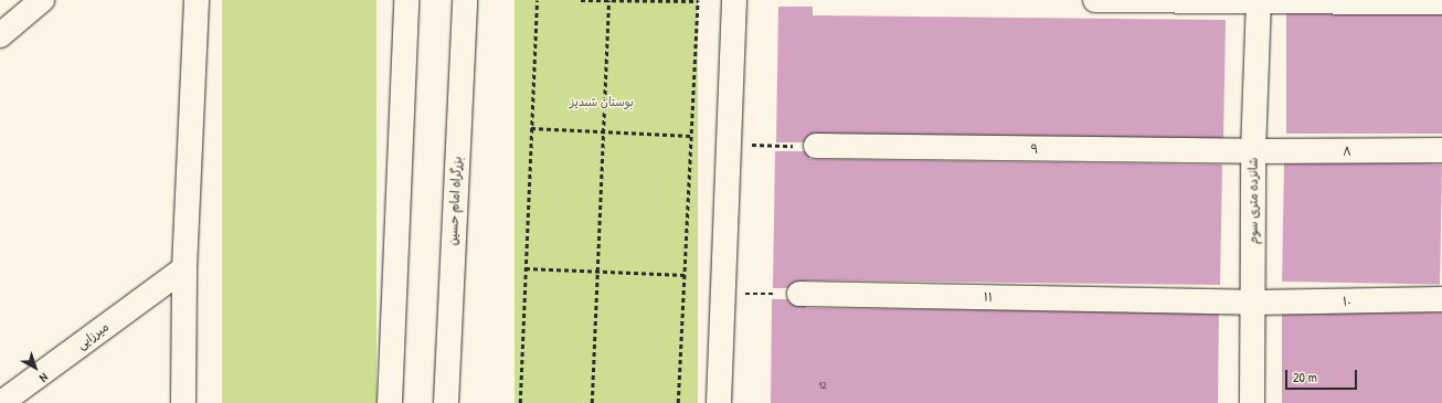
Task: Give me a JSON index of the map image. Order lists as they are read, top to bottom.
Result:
{
  "streets": {
    "main road": [
      "۹",
      "۸",
      "بزرگراه امام حسین",
      "شانزده متری سوم",
      "۱۱",
      "۱۰",
      "میرزایی"
    ]
  },
  "crossings": [
    ["۹", "۸"],
    ["۹", "شانزده متری سوم"],
    ["۸", "شانزده متری سوم"],
    ["شانزده متری سوم", "۱۱"],
    ["شانزده متری سوم", "۱۰"],
    ["۱۱", "۱۰"]
  ],
  "parks": ["بوستان شبدیز"],
  "house_numbers": ["12"],
  "scale_bar": "20 m",
  "north": "bottom right"
}
